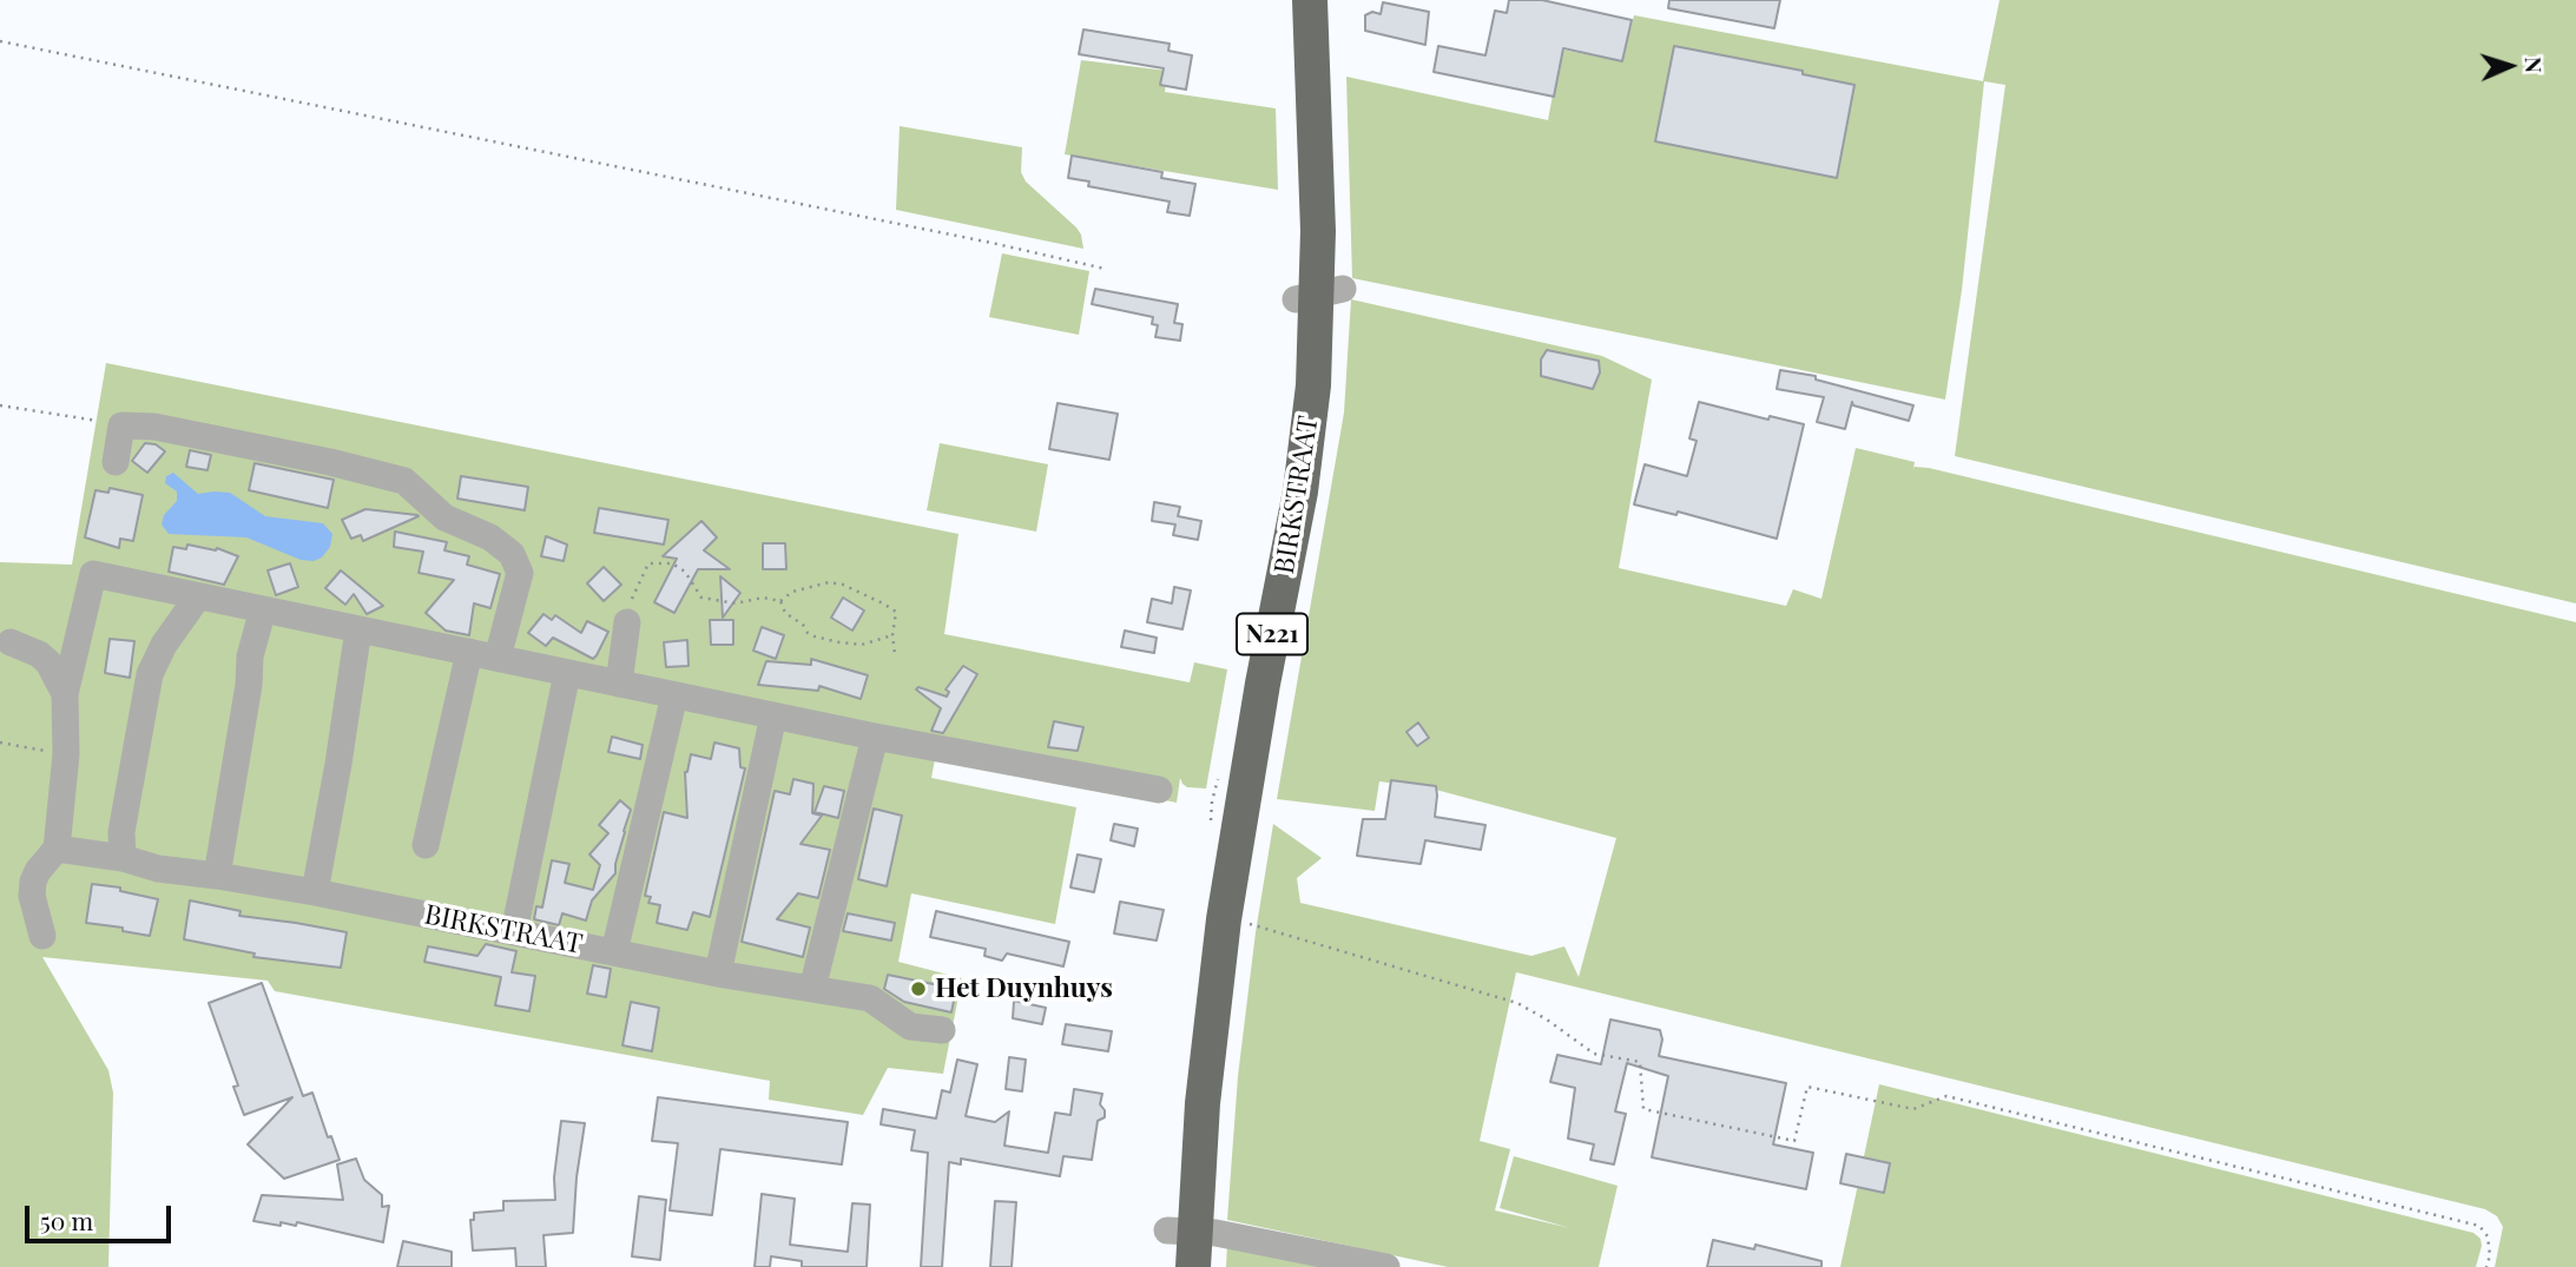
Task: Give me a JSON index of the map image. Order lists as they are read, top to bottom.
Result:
{
  "streets": {
    "main road": ["BIRKSTRAAT", "N221"]
  },
  "places": ["Het Duynhuys"],
  "scale_bar": "50 m",
  "north": "right"
}
